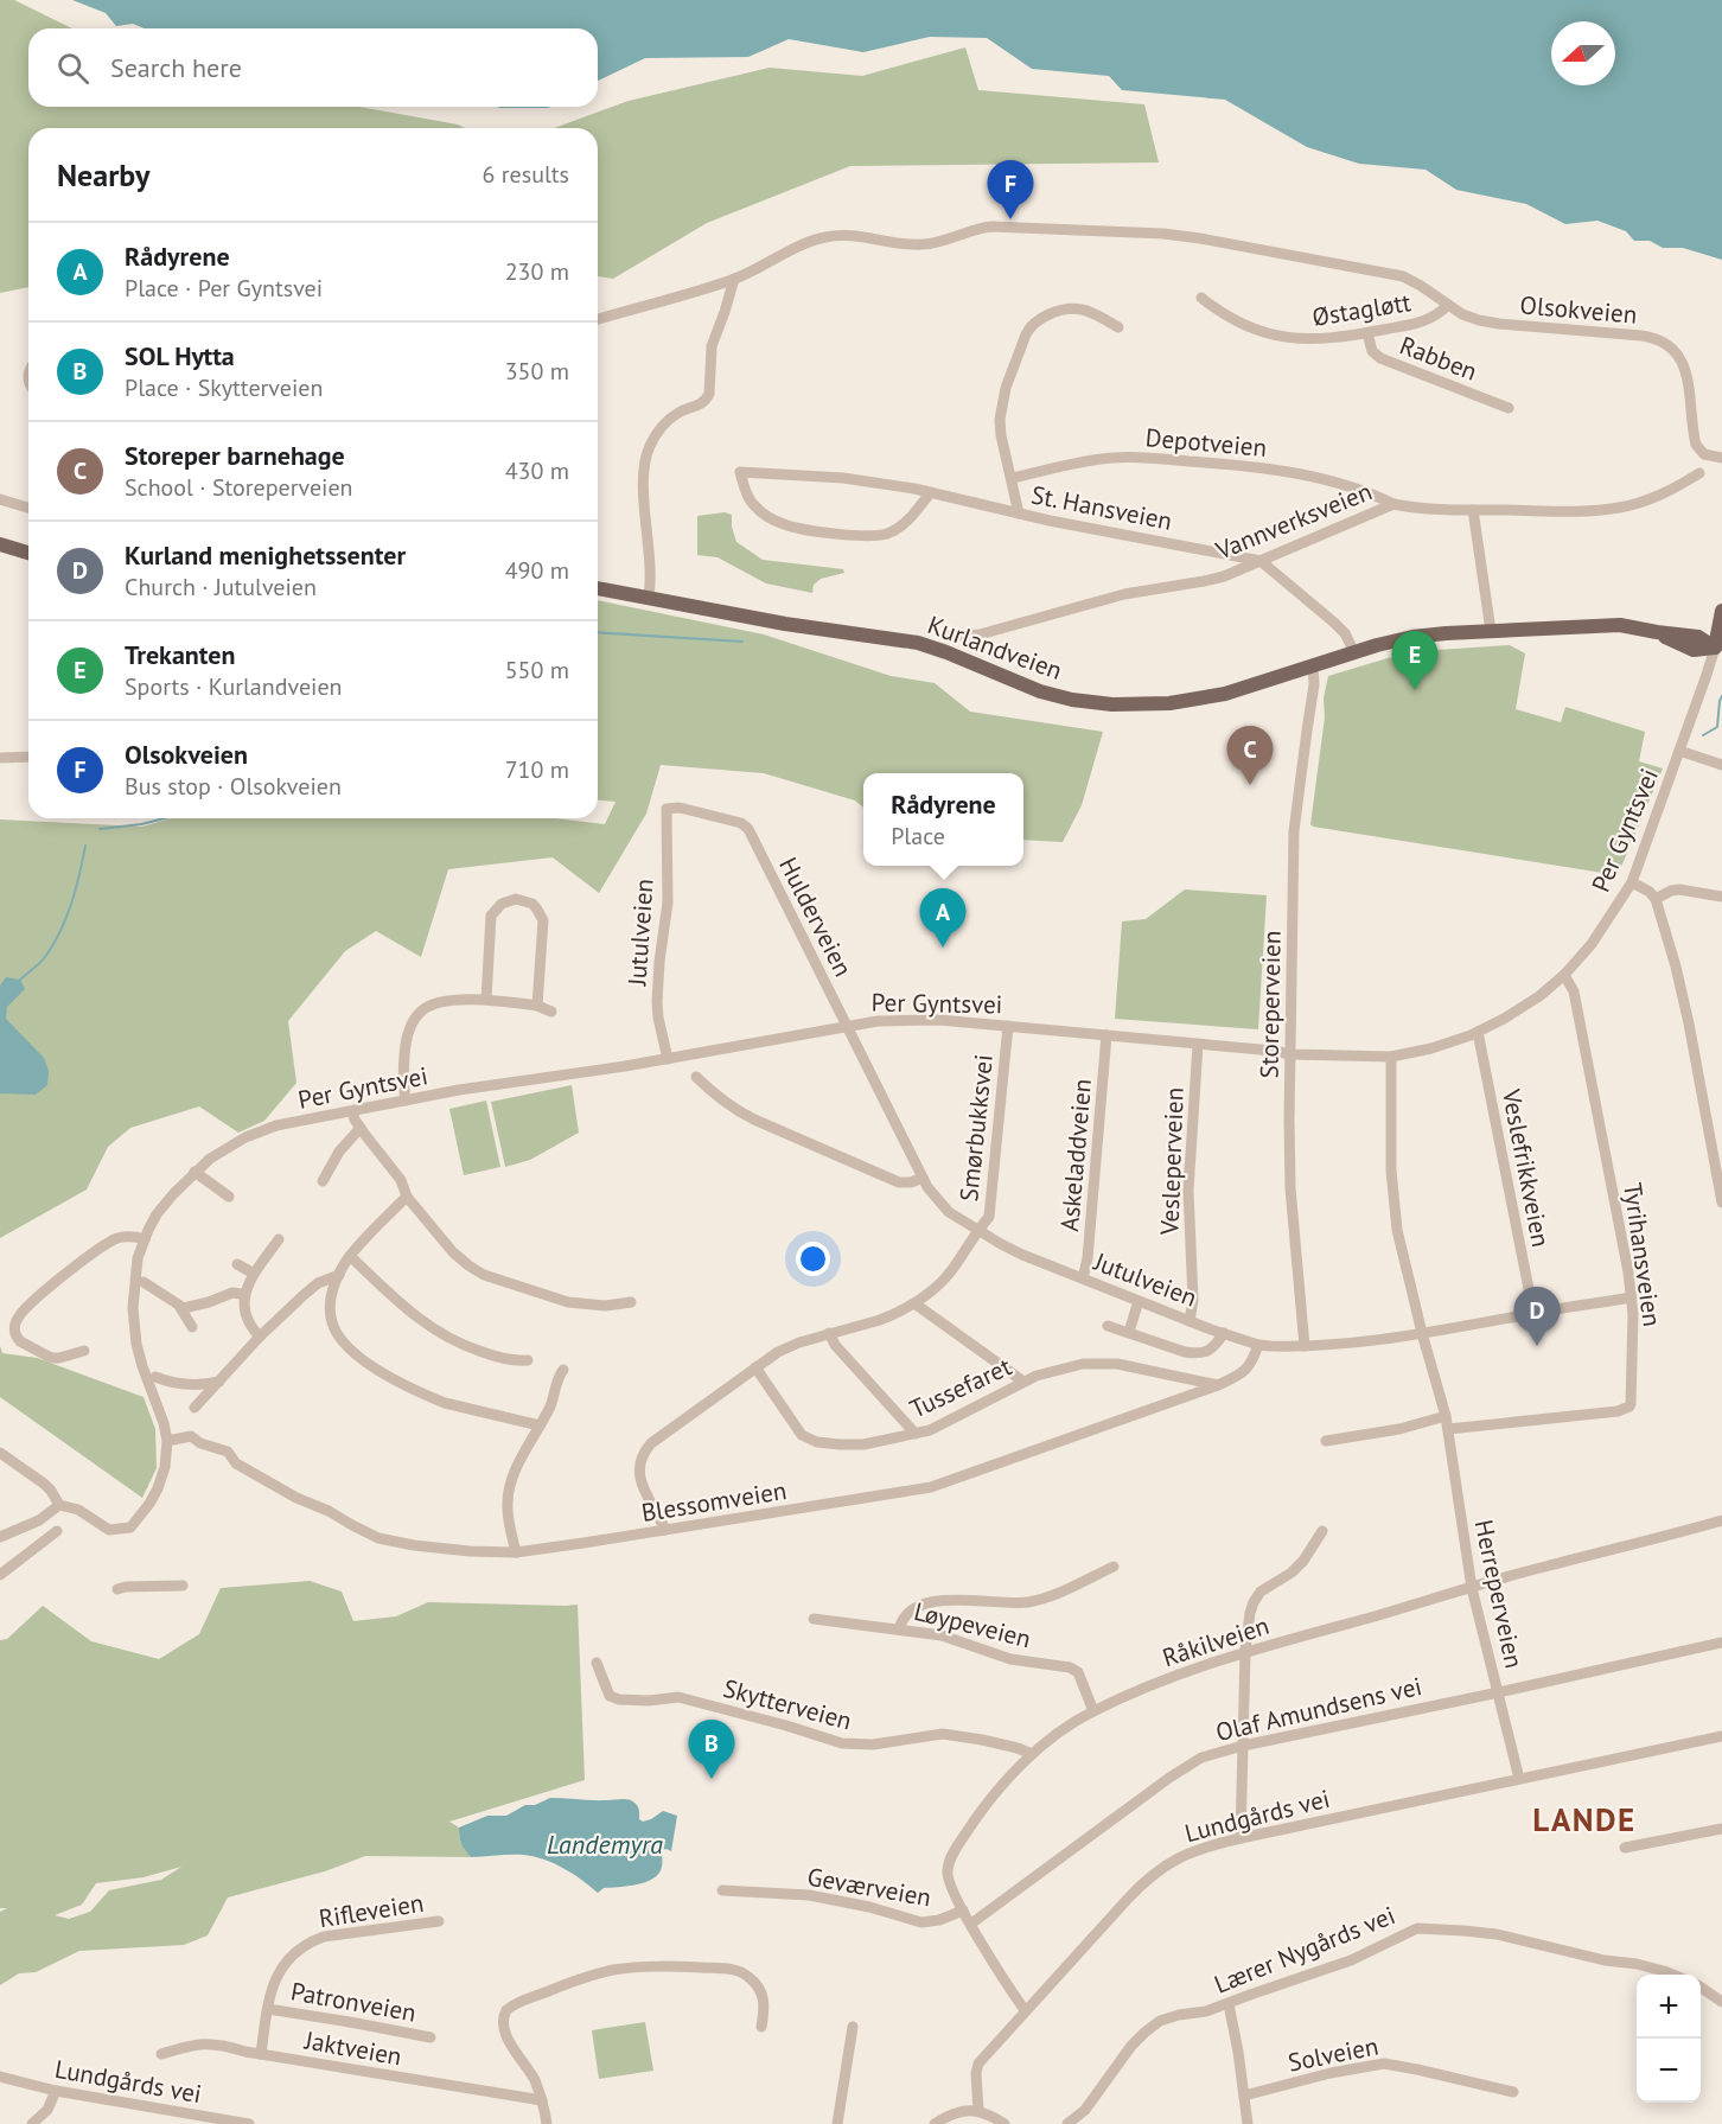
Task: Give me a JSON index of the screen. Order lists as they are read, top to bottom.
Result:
{
  "streets": {
    "main road": ["Kurlandveien"],
    "street": [
      "Østagløtt",
      "Olsokveien",
      "Rabben",
      "Depotveien",
      "St. Hansveien",
      "Vannverksveien",
      "Per Gyntsvei",
      "Hulderveien",
      "Jutulveien",
      "Storeperveien",
      "Smørbukksvei",
      "Askeladdveien",
      "Vesleperveien",
      "Veslefrikkveien",
      "Tyrihansveien",
      "Tussefaret",
      "Blessomveien",
      "Herreperveien",
      "Løypeveien",
      "Råkilveien",
      "Skytterveien",
      "Olaf Amundsens vei",
      "Lundgårds vei",
      "Geværveien",
      "Rifleveien",
      "Lærer Nygårds vei",
      "Patronveien",
      "Jaktveien",
      "Solveien"
    ]
  },
  "crossings": [
    ["Østagløtt", "Olsokveien"],
    ["Østagløtt", "Rabben"],
    ["Depotveien", "Vannverksveien"],
    ["St. Hansveien", "Vannverksveien"],
    ["St. Hansveien", "Kurlandveien"],
    ["Kurlandveien", "Per Gyntsvei"],
    ["Kurlandveien", "Storeperveien"],
    ["Per Gyntsvei", "Hulderveien"],
    ["Per Gyntsvei", "Jutulveien"],
    ["Per Gyntsvei", "Storeperveien"],
    ["Per Gyntsvei", "Smørbukksvei"],
    ["Per Gyntsvei", "Askeladdveien"],
    ["Per Gyntsvei", "Vesleperveien"],
    ["Per Gyntsvei", "Veslefrikkveien"],
    ["Per Gyntsvei", "Tyrihansveien"],
    ["Per Gyntsvei", "Blessomveien"],
    ["Per Gyntsvei", "Herreperveien"],
    ["Hulderveien", "Jutulveien"],
    ["Jutulveien", "Storeperveien"],
    ["Jutulveien", "Smørbukksvei"],
    ["Jutulveien", "Askeladdveien"],
    ["Jutulveien", "Vesleperveien"],
    ["Jutulveien", "Veslefrikkveien"],
    ["Jutulveien", "Tyrihansveien"],
    ["Jutulveien", "Blessomveien"],
    ["Jutulveien", "Herreperveien"],
    ["Smørbukksvei", "Tussefaret"],
    ["Smørbukksvei", "Blessomveien"],
    ["Tyrihansveien", "Herreperveien"],
    ["Tussefaret", "Blessomveien"],
    ["Herreperveien", "Råkilveien"],
    ["Herreperveien", "Olaf Amundsens vei"],
    ["Herreperveien", "Lundgårds vei"],
    ["Løypeveien", "Råkilveien"],
    ["Råkilveien", "Skytterveien"],
    ["Råkilveien", "Olaf Amundsens vei"],
    ["Råkilveien", "Lundgårds vei"],
    ["Råkilveien", "Geværveien"],
    ["Rifleveien", "Patronveien"],
    ["Rifleveien", "Jaktveien"]
  ],
  "districts": ["LANDE"],
  "water": ["Landemyra"],
  "north": "left",
  "page": {
    "search": "Search here",
    "heading": ["Nearby", "6 results"],
    "pins": [
      "F",
      "E",
      "C",
      "A",
      "D",
      "B"
    ],
    "list": [
      {
        "mark": "A",
        "name": "Rådyrene",
        "note": "Place · Per Gyntsvei",
        "value": "230 m"
      },
      {
        "mark": "B",
        "name": "SOL Hytta",
        "note": "Place · Skytterveien",
        "value": "350 m"
      },
      {
        "mark": "C",
        "name": "Storeper barnehage",
        "note": "School · Storeperveien",
        "value": "430 m"
      },
      {
        "mark": "D",
        "name": "Kurland menighetssenter",
        "note": "Church · Jutulveien",
        "value": "490 m"
      },
      {
        "mark": "E",
        "name": "Trekanten",
        "note": "Sports · Kurlandveien",
        "value": "550 m"
      },
      {
        "mark": "F",
        "name": "Olsokveien",
        "note": "Bus stop · Olsokveien",
        "value": "710 m"
      }
    ],
    "popup": ["Rådyrene", "Place"],
    "map_buttons": ["+", "−"]
  }
}
